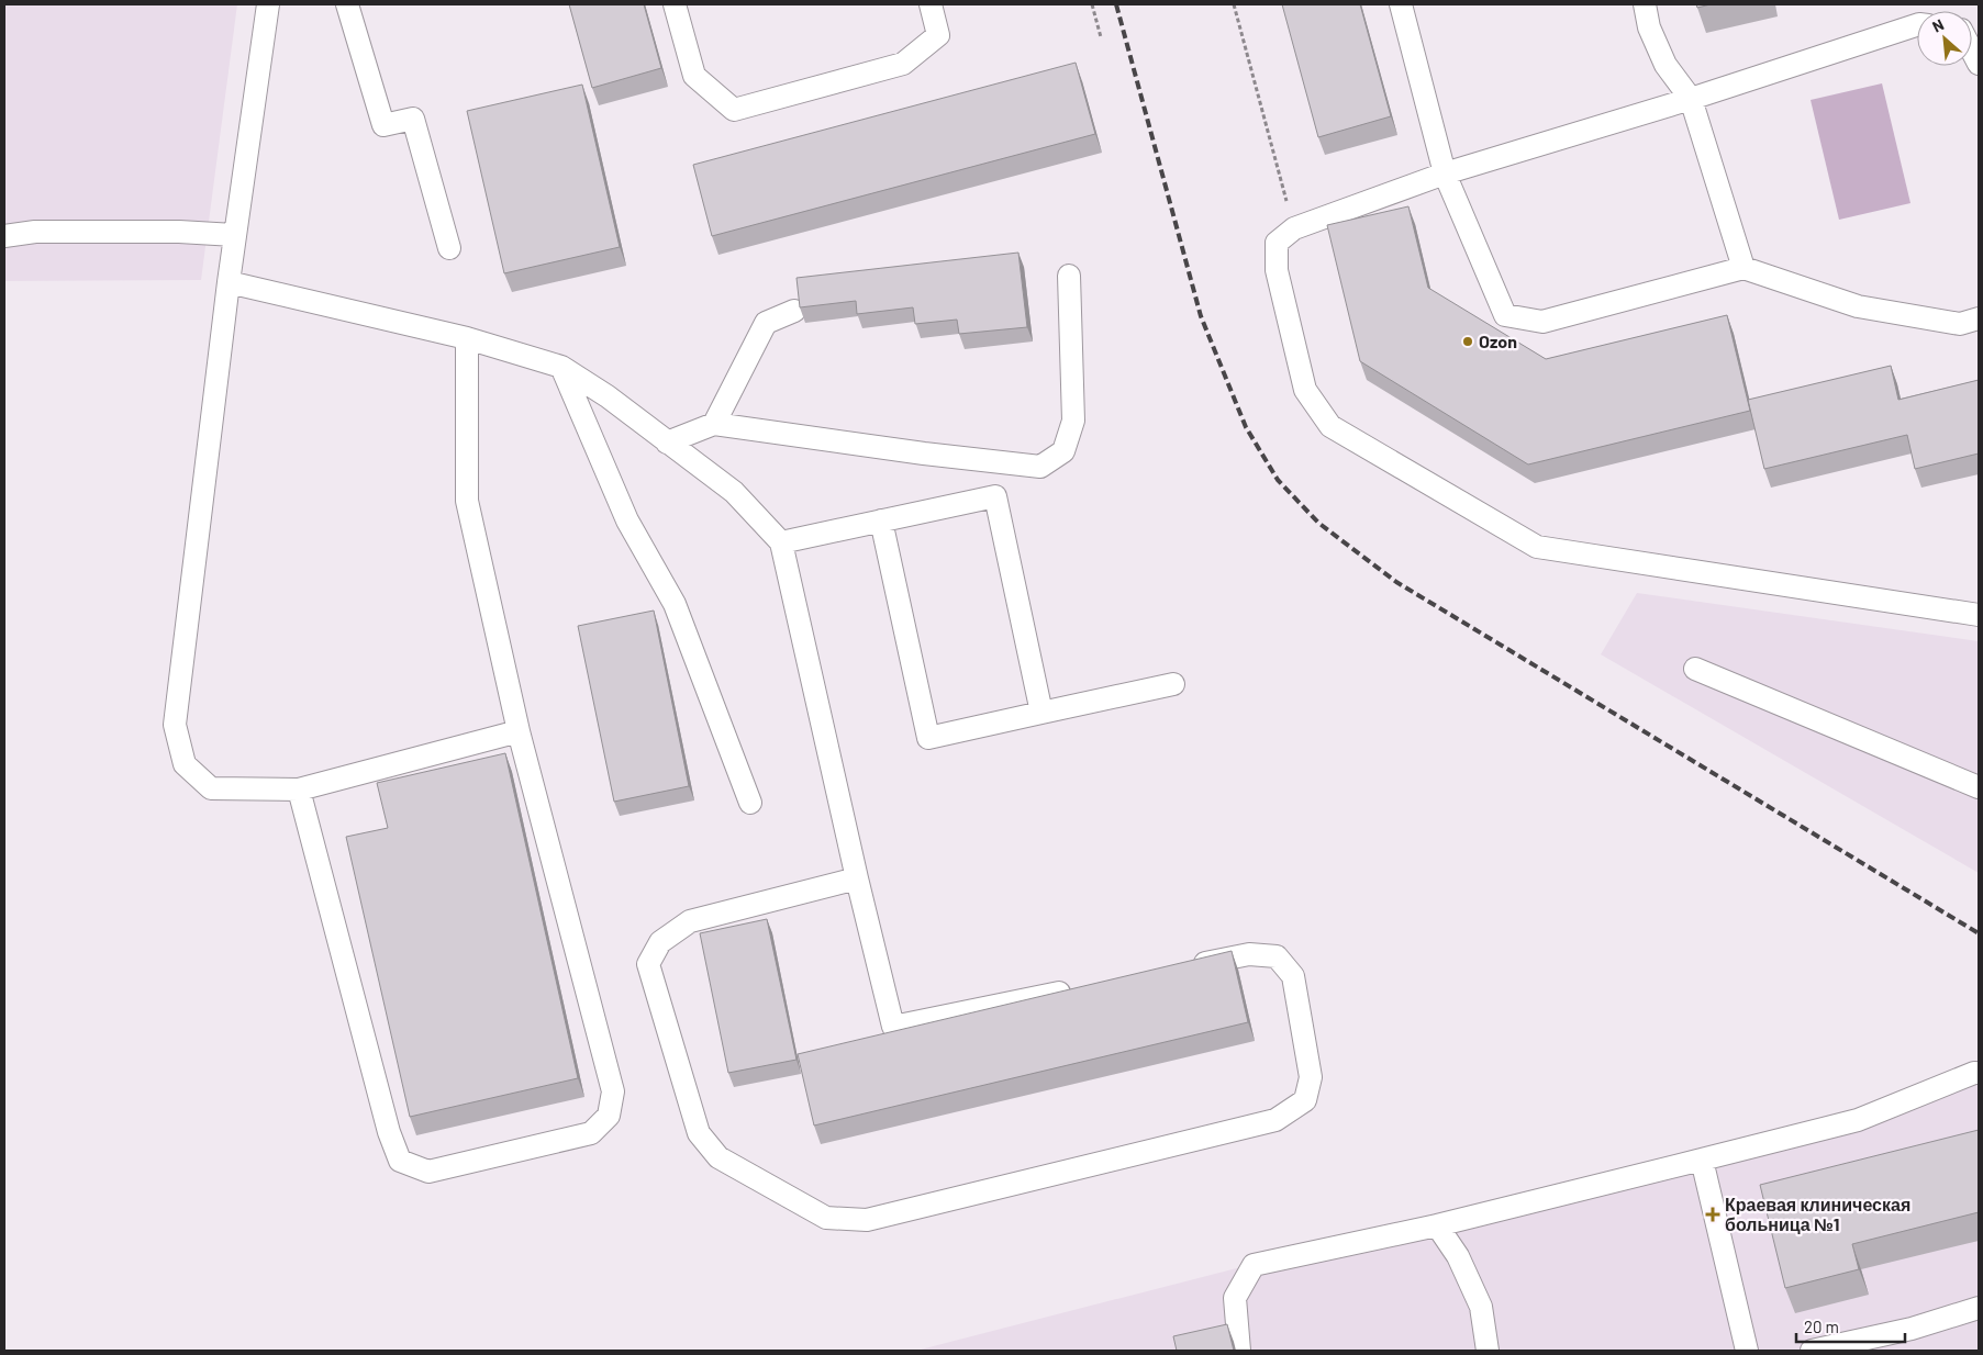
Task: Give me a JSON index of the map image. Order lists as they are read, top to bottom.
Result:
{
  "places": {
    "other": ["Ozon"],
    "health": ["Краевая клиническая больница №1"]
  },
  "scale_bar": "20 m",
  "north": "top left"
}
